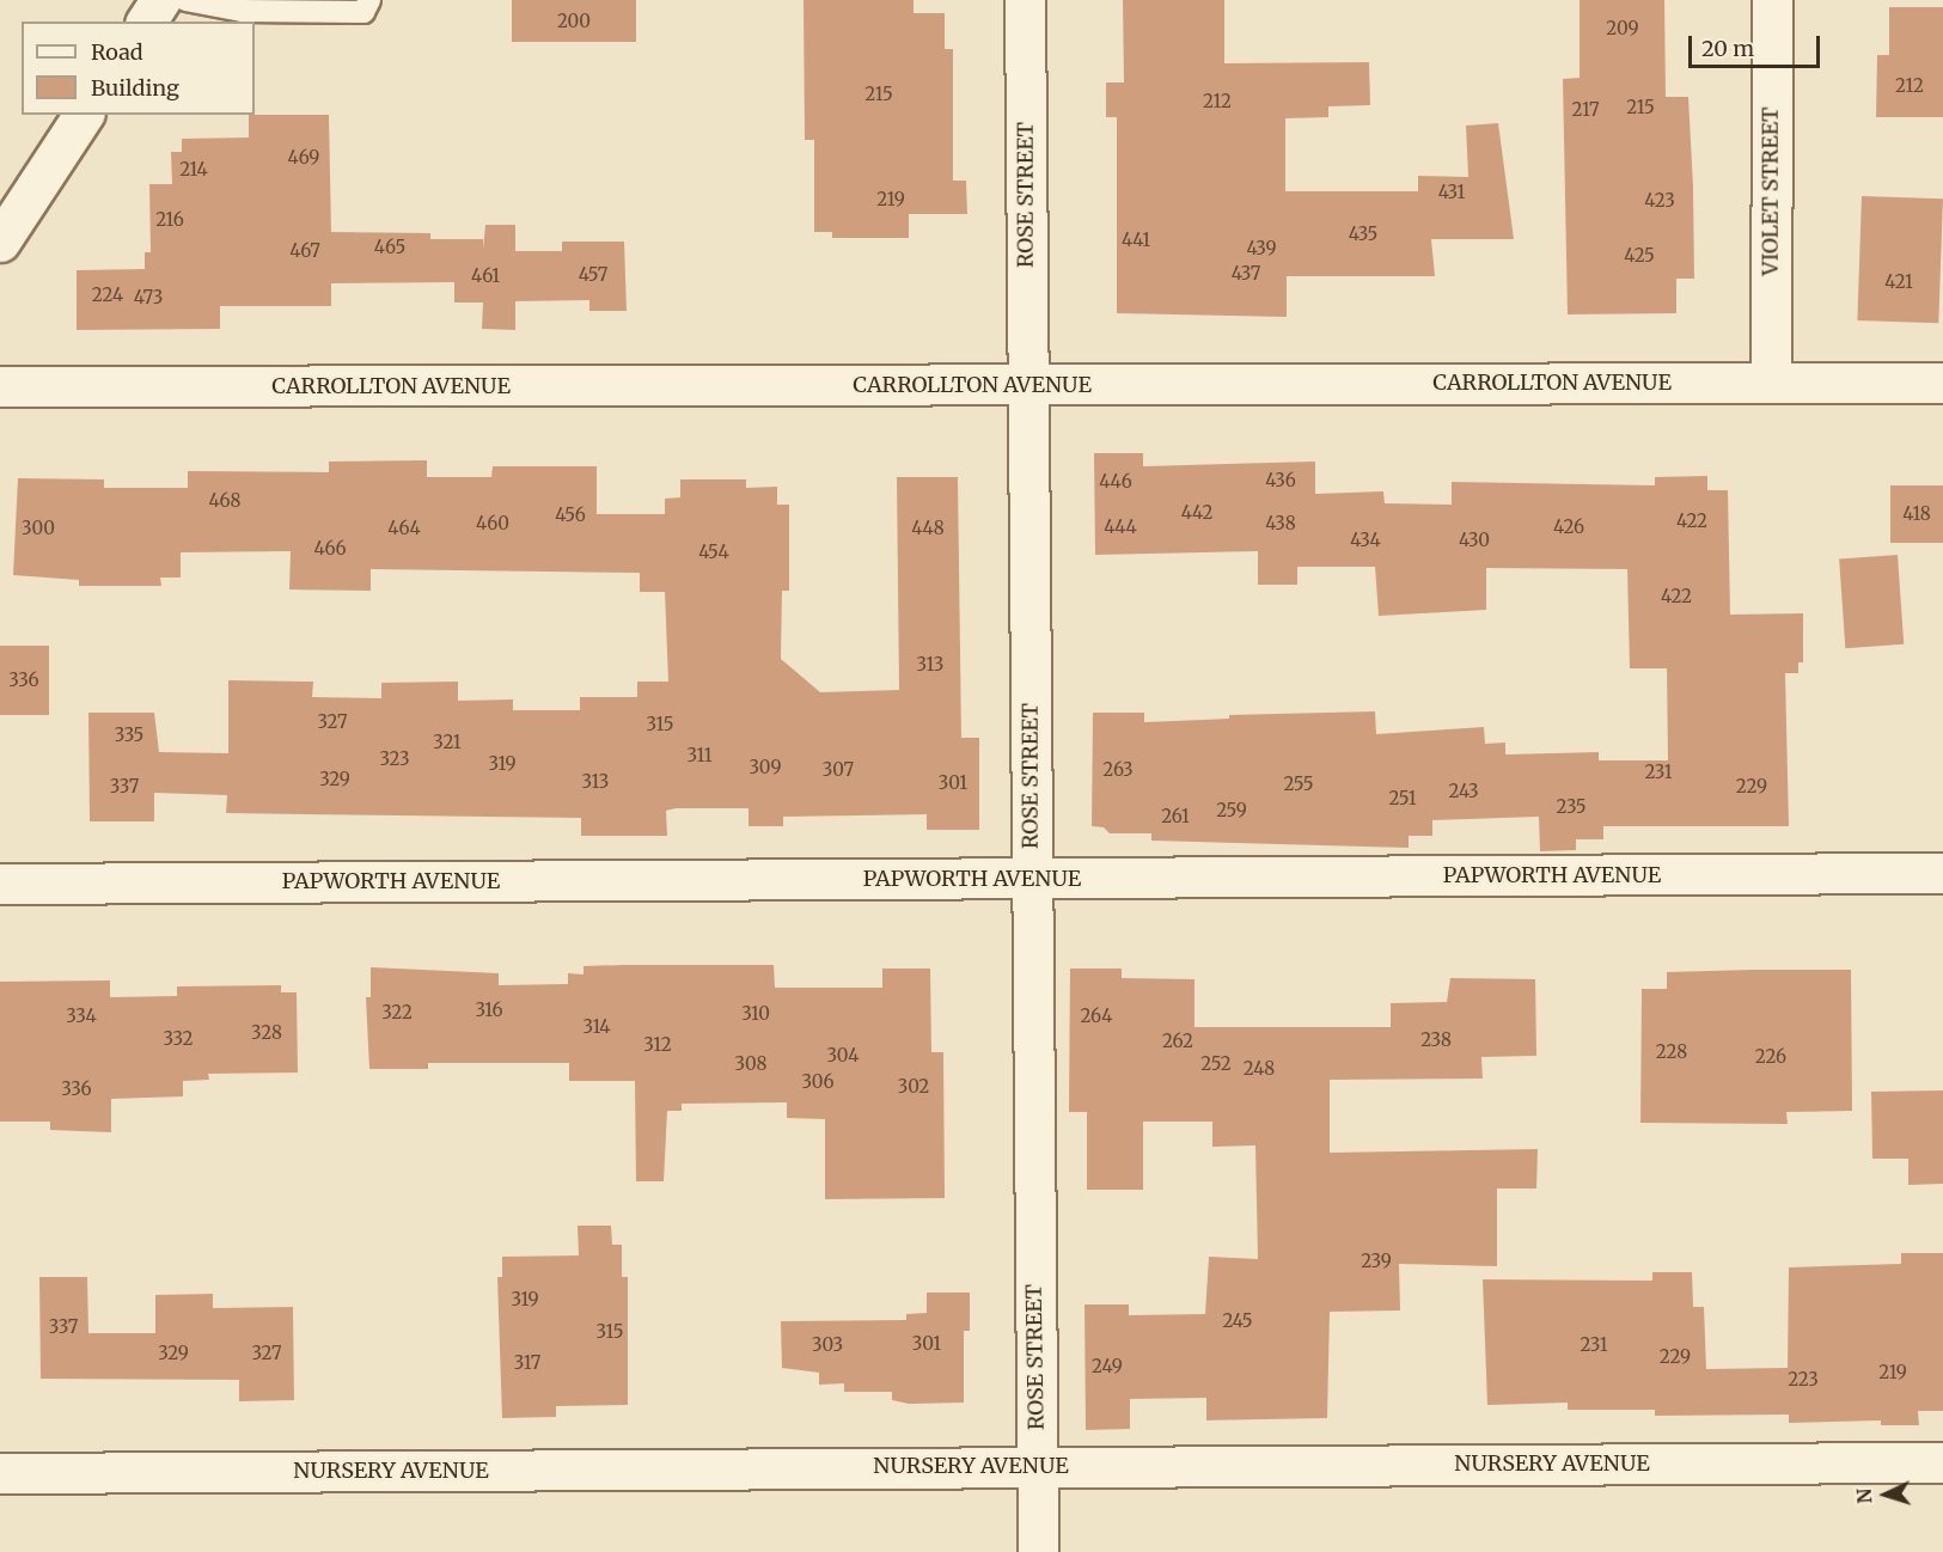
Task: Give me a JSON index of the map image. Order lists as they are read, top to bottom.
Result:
{
  "streets": {
    "street": [
      "VIOLET STREET",
      "ROSE STREET",
      "CARROLLTON AVENUE",
      "PAPWORTH AVENUE",
      "NURSERY AVENUE"
    ]
  },
  "crossings": [
    ["VIOLET STREET", "CARROLLTON AVENUE"],
    ["ROSE STREET", "CARROLLTON AVENUE"],
    ["ROSE STREET", "PAPWORTH AVENUE"],
    ["ROSE STREET", "NURSERY AVENUE"]
  ],
  "house_numbers": [
    "200",
    "209",
    "212",
    "215",
    "212",
    "215",
    "217",
    "469",
    "214",
    "431",
    "219",
    "423",
    "216",
    "435",
    "441",
    "465",
    "439",
    "467",
    "425",
    "437",
    "457",
    "461",
    "421",
    "224",
    "473",
    "436",
    "446",
    "468",
    "442",
    "418",
    "456",
    "422",
    "460",
    "438",
    "444",
    "426",
    "300",
    "464",
    "448",
    "434",
    "430",
    "466",
    "454",
    "422",
    "313",
    "336",
    "327",
    "315",
    "335",
    "321",
    "311",
    "323",
    "319",
    "309",
    "307",
    "263",
    "231",
    "329",
    "313",
    "301",
    "255",
    "337",
    "229",
    "243",
    "251",
    "235",
    "259",
    "261",
    "316",
    "322",
    "310",
    "334",
    "264",
    "314",
    "328",
    "332",
    "238",
    "262",
    "312",
    "228",
    "304",
    "226",
    "308",
    "252",
    "248",
    "306",
    "302",
    "336",
    "239",
    "319",
    "245",
    "337",
    "315",
    "301",
    "303",
    "231",
    "329",
    "327",
    "229",
    "317",
    "249",
    "219",
    "223"
  ],
  "legend": ["Road", "Building"],
  "scale_bar": "20 m",
  "north": "left"
}
